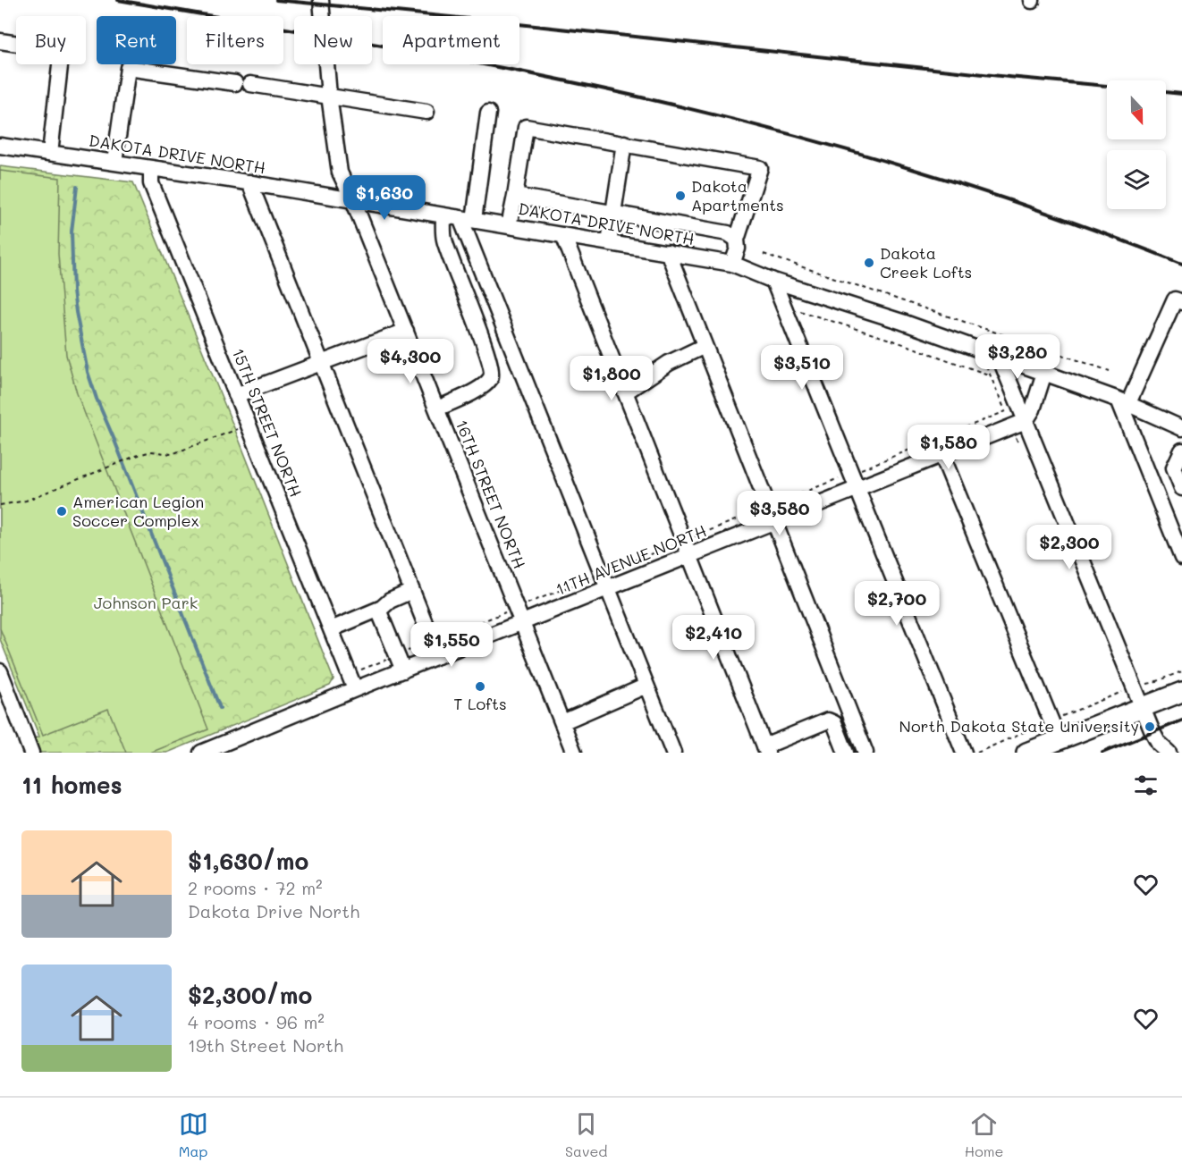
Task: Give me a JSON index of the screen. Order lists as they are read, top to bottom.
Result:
{
  "streets": {
    "street": [
      "DAKOTA DRIVE NORTH",
      "15TH STREET NORTH",
      "16TH STREET NORTH",
      "11TH AVENUE NORTH"
    ]
  },
  "crossings": [
    ["DAKOTA DRIVE NORTH", "15TH STREET NORTH"],
    ["DAKOTA DRIVE NORTH", "16TH STREET NORTH"],
    ["15TH STREET NORTH", "11TH AVENUE NORTH"],
    ["16TH STREET NORTH", "11TH AVENUE NORTH"]
  ],
  "parks": ["Johnson Park"],
  "places": [
    "Dakota Apartments",
    "Dakota Creek Lofts",
    "American Legion Soccer Complex",
    "T Lofts",
    "North Dakota State University"
  ],
  "north": "bottom",
  "page": {
    "chip": [
      "Buy",
      "Rent",
      "Filters",
      "New",
      "Apartment"
    ],
    "price": [
      "$1,630",
      "$3,280",
      "$4,300",
      "$3,510",
      "$1,800",
      "$1,580",
      "$3,580",
      "$2,300",
      "$2,700",
      "$2,410",
      "$1,550"
    ],
    "heading": "11 homes",
    "list": [
      {
        "name": "$1,630/mo",
        "note": "2 rooms · 72 m² · Dakota Drive North"
      },
      {
        "name": "$2,300/mo",
        "note": "4 rooms · 96 m² · 19th Street North"
      }
    ],
    "tabs": ["Map", "Saved", "Home"]
  }
}
